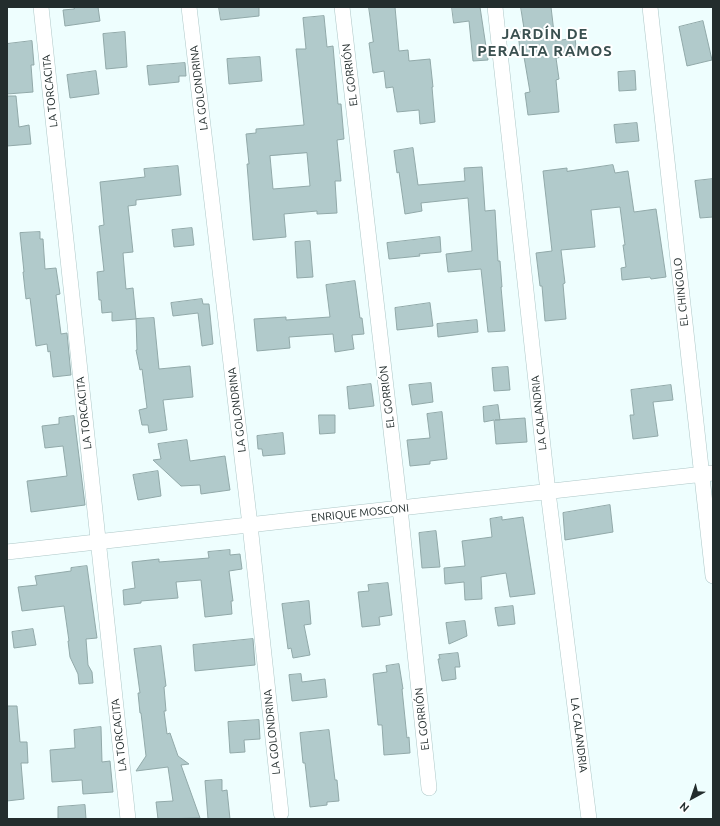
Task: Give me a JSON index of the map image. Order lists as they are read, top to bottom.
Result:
{
  "streets": {
    "street": [
      "EL GORRIÓN",
      "LA GOLONDRINA",
      "LA TORCACITA",
      "EL CHINGOLO",
      "LA CALANDRIA",
      "ENRIQUE MOSCONI"
    ]
  },
  "crossings": [
    ["EL GORRIÓN", "ENRIQUE MOSCONI"],
    ["LA GOLONDRINA", "ENRIQUE MOSCONI"],
    ["LA TORCACITA", "ENRIQUE MOSCONI"],
    ["EL CHINGOLO", "ENRIQUE MOSCONI"],
    ["LA CALANDRIA", "ENRIQUE MOSCONI"]
  ],
  "districts": ["JARDÍN DE PERALTA RAMOS"],
  "north": "bottom left"
}
